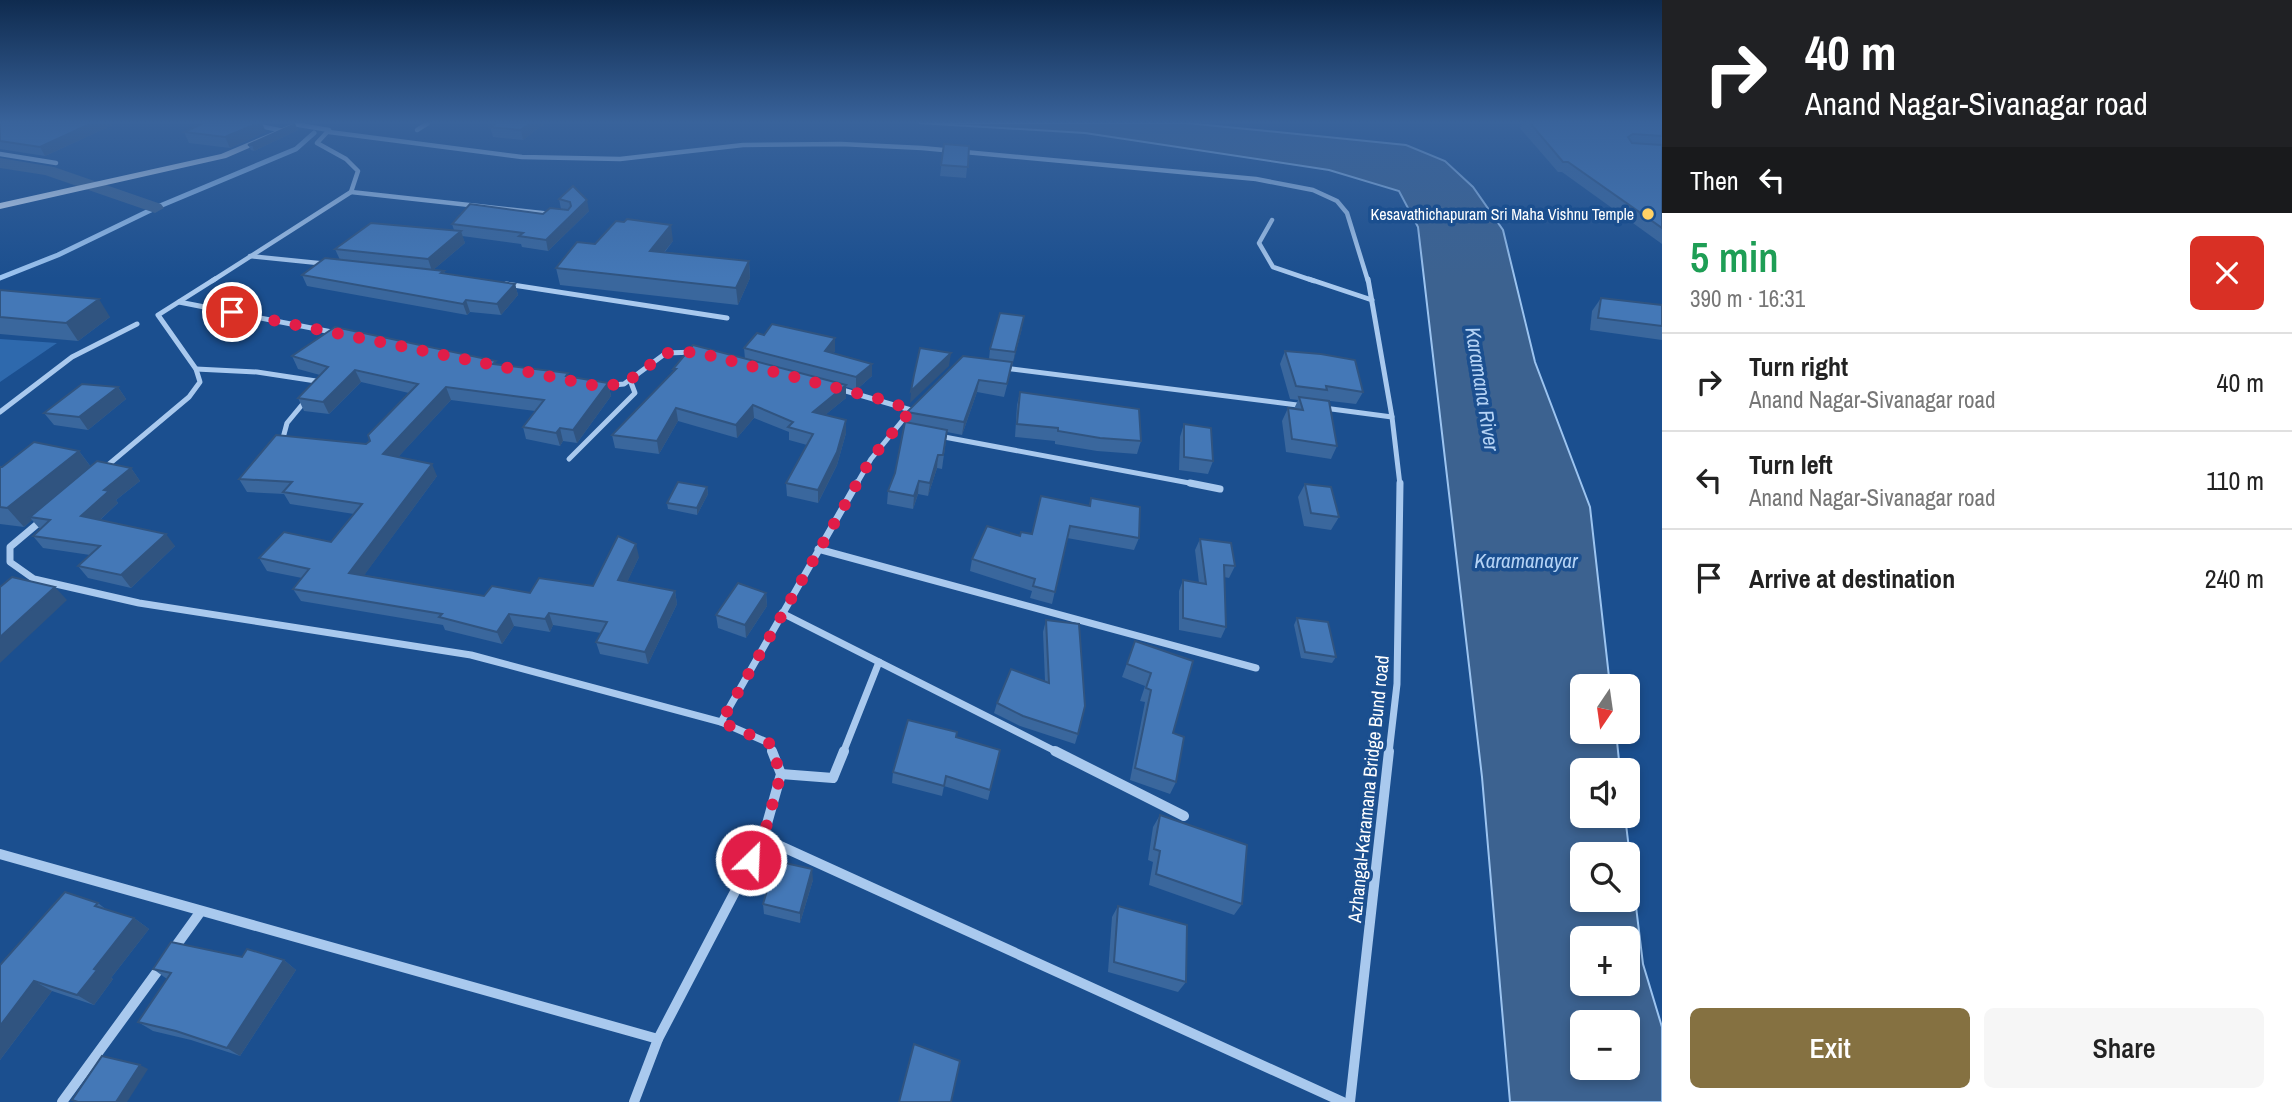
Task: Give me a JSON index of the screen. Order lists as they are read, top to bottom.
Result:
{
  "streets": {
    "street": ["Azhangal-Karamana Bridge Bund road"]
  },
  "water": ["Karamana River", "Karamanayar"],
  "places": ["Kesavathichapuram Sri Maha Vishnu Temple"],
  "north": "bottom",
  "page": {
    "turn": ["40 m", "Anand Nagar-Sivanagar road"],
    "then": "Then",
    "heading": ["5 min", "390 m · 16:31"],
    "list": [
      {
        "name": "Turn right",
        "note": "Anand Nagar-Sivanagar road",
        "value": "40 m"
      },
      {
        "name": "Turn left",
        "note": "Anand Nagar-Sivanagar road",
        "value": "110 m"
      },
      {
        "name": "Arrive at destination",
        "value": "240 m"
      }
    ],
    "map_buttons": ["+", "−"],
    "buttons": ["Exit", "Share"]
  }
}
